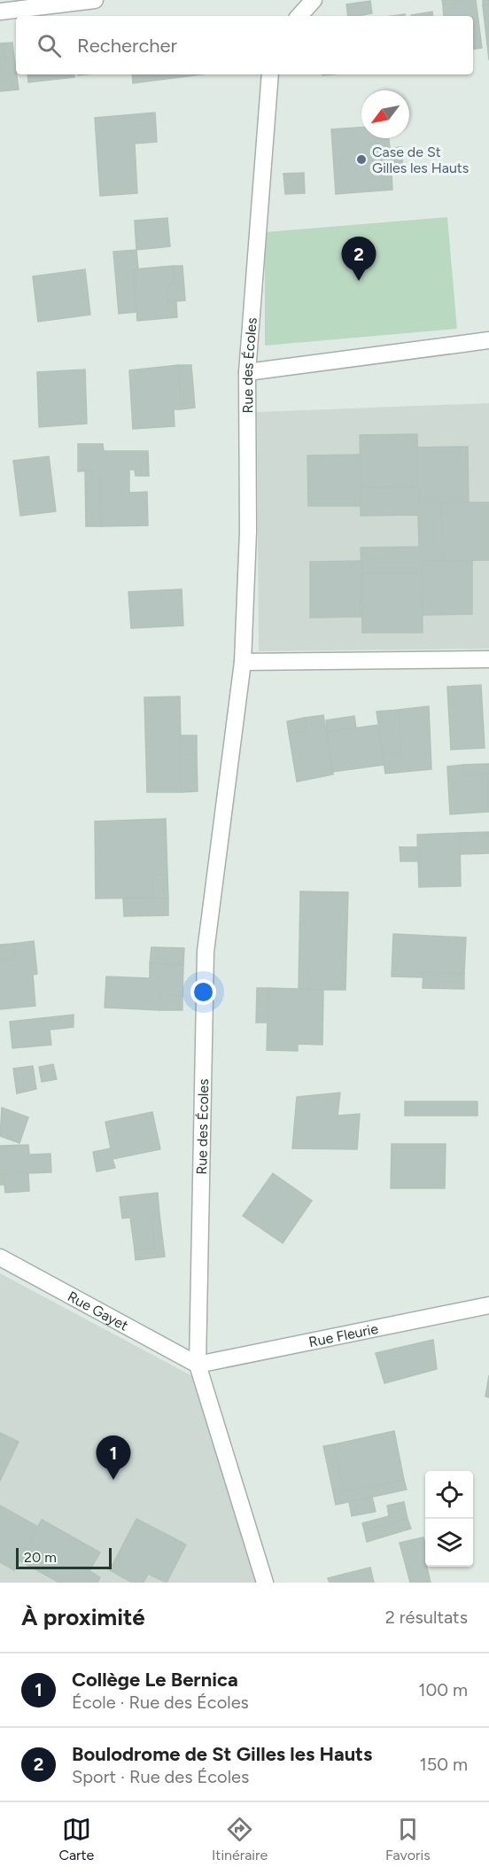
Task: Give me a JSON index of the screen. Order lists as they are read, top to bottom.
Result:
{
  "streets": {
    "street": ["Rue des Écoles", "Rue Gayet", "Rue Fleurie"]
  },
  "crossings": [
    ["Rue des Écoles", "Rue Gayet"],
    ["Rue des Écoles", "Rue Fleurie"],
    ["Rue Gayet", "Rue Fleurie"]
  ],
  "places": ["Case de St Gilles les Hauts"],
  "scale_bar": "20 m",
  "north": "bottom left",
  "page": {
    "search": "Rechercher",
    "pins": ["2", "1"],
    "scale": "20 m",
    "heading": ["À proximité", "2 résultats"],
    "list": [
      {
        "mark": "1",
        "name": "Collège Le Bernica",
        "note": "École · Rue des Écoles",
        "value": "100 m"
      },
      {
        "mark": "2",
        "name": "Boulodrome de St Gilles les Hauts",
        "note": "Sport · Rue des Écoles",
        "value": "150 m"
      }
    ],
    "nav": ["Carte", "Itinéraire", "Favoris"]
  }
}
